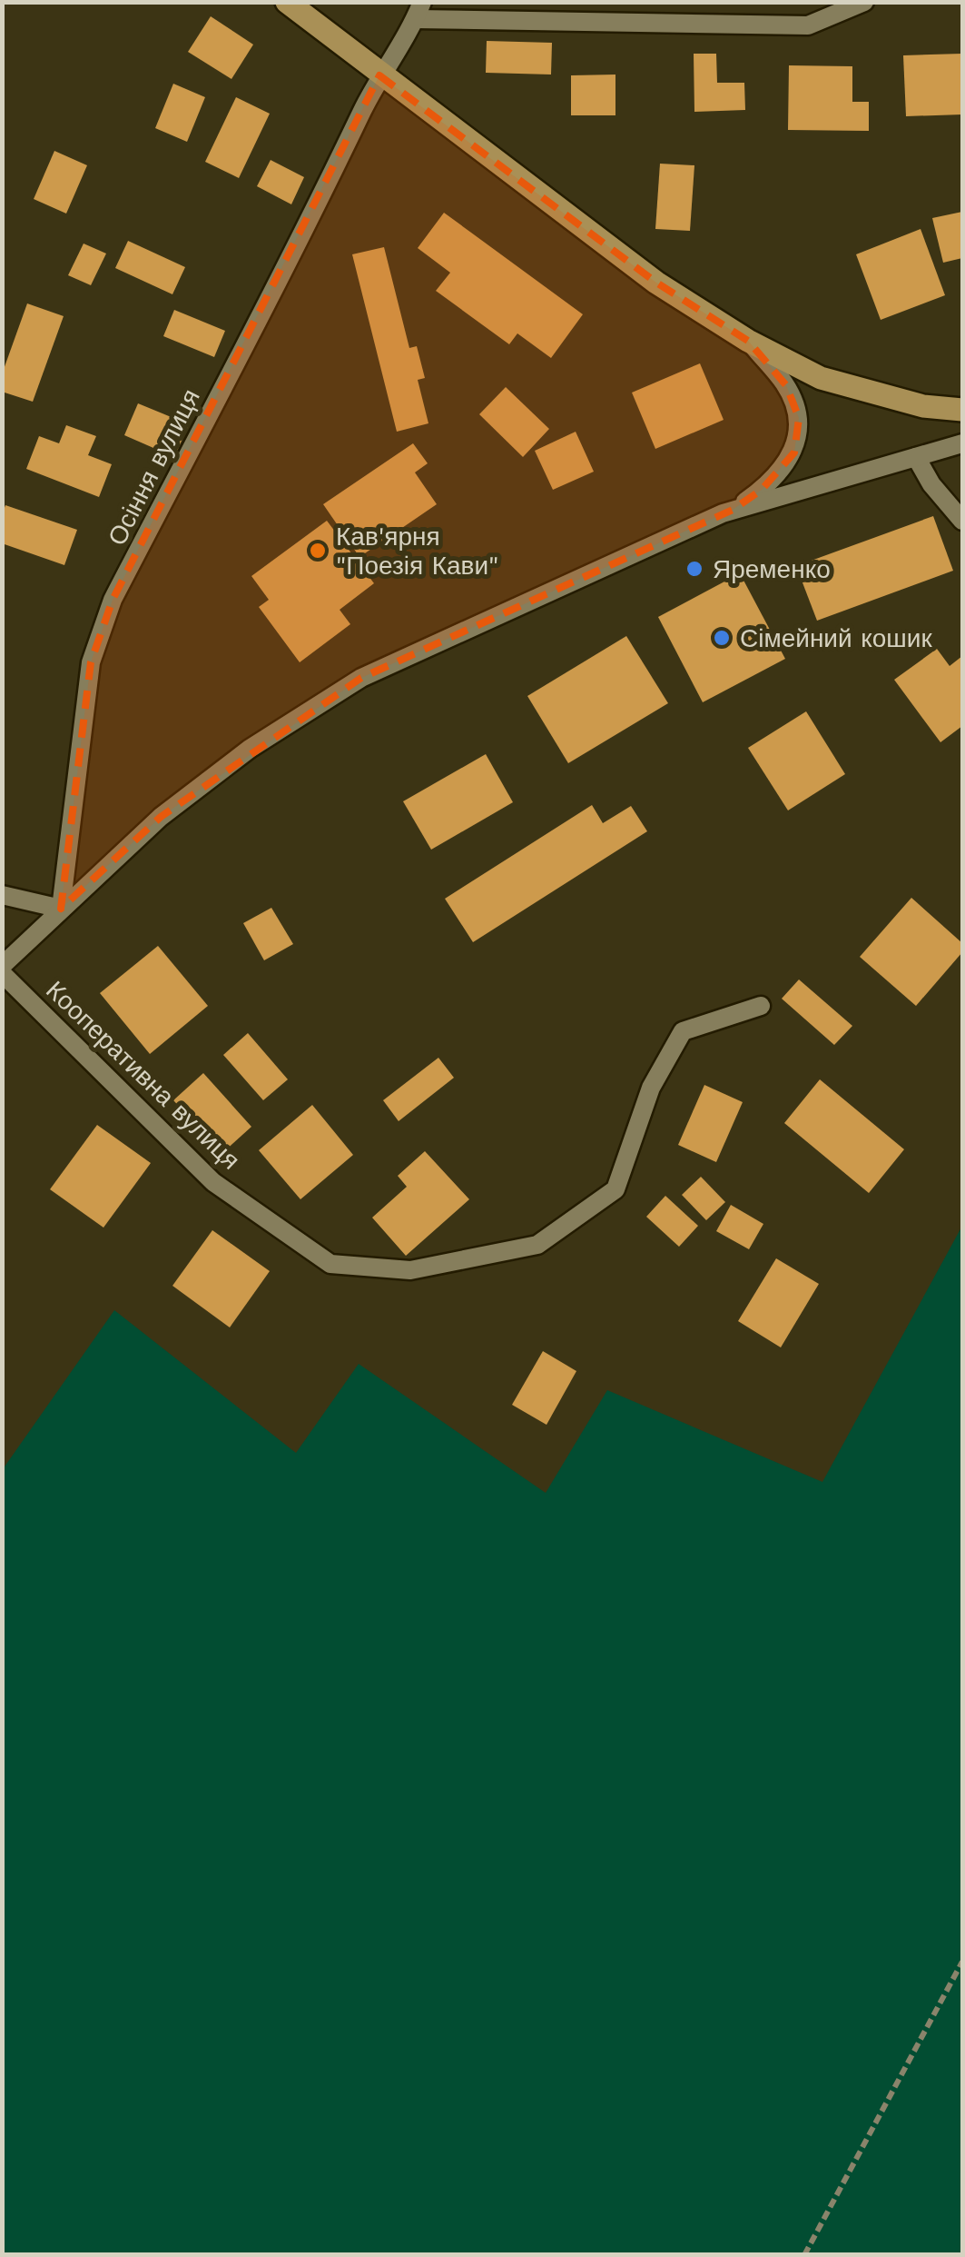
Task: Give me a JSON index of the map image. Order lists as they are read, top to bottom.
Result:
{
  "streets": {
    "street": ["Осіння вулиця", "Кооперативна вулиця"]
  },
  "places": ["Кав'ярня \"Поезія Кави\"", "Яременко", "Сімейний кошик"]
}
